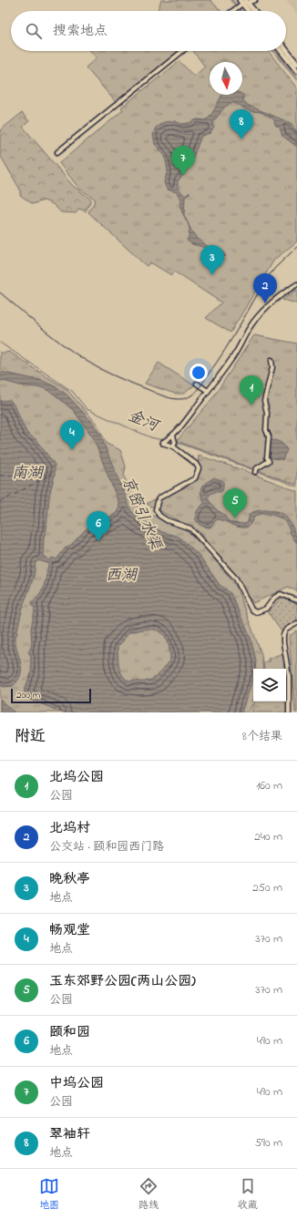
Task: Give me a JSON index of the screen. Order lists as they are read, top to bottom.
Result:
{
  "water": [
    "金河",
    "南湖",
    "京密引水渠",
    "西湖"
  ],
  "scale_bar": "200 m",
  "north": "bottom",
  "page": {
    "search": "搜索地点",
    "pins": [
      "8",
      "7",
      "3",
      "2",
      "1",
      "4",
      "5",
      "6"
    ],
    "scale": "200 m",
    "heading": ["附近", "8个结果"],
    "list": [
      {
        "mark": "1",
        "name": "北坞公园",
        "note": "公园",
        "value": "160 m"
      },
      {
        "mark": "2",
        "name": "北坞村",
        "note": "公交站 · 颐和园西门路",
        "value": "240 m"
      },
      {
        "mark": "3",
        "name": "晚秋亭",
        "note": "地点",
        "value": "250 m"
      },
      {
        "mark": "4",
        "name": "畅观堂",
        "note": "地点",
        "value": "370 m"
      },
      {
        "mark": "5",
        "name": "玉东郊野公园(两山公园)",
        "note": "公园",
        "value": "370 m"
      },
      {
        "mark": "6",
        "name": "颐和园",
        "note": "地点",
        "value": "490 m"
      },
      {
        "mark": "7",
        "name": "中坞公园",
        "note": "公园",
        "value": "490 m"
      },
      {
        "mark": "8",
        "name": "翠袖轩",
        "note": "地点",
        "value": "590 m"
      }
    ],
    "nav": ["地图", "路线", "收藏"]
  }
}
